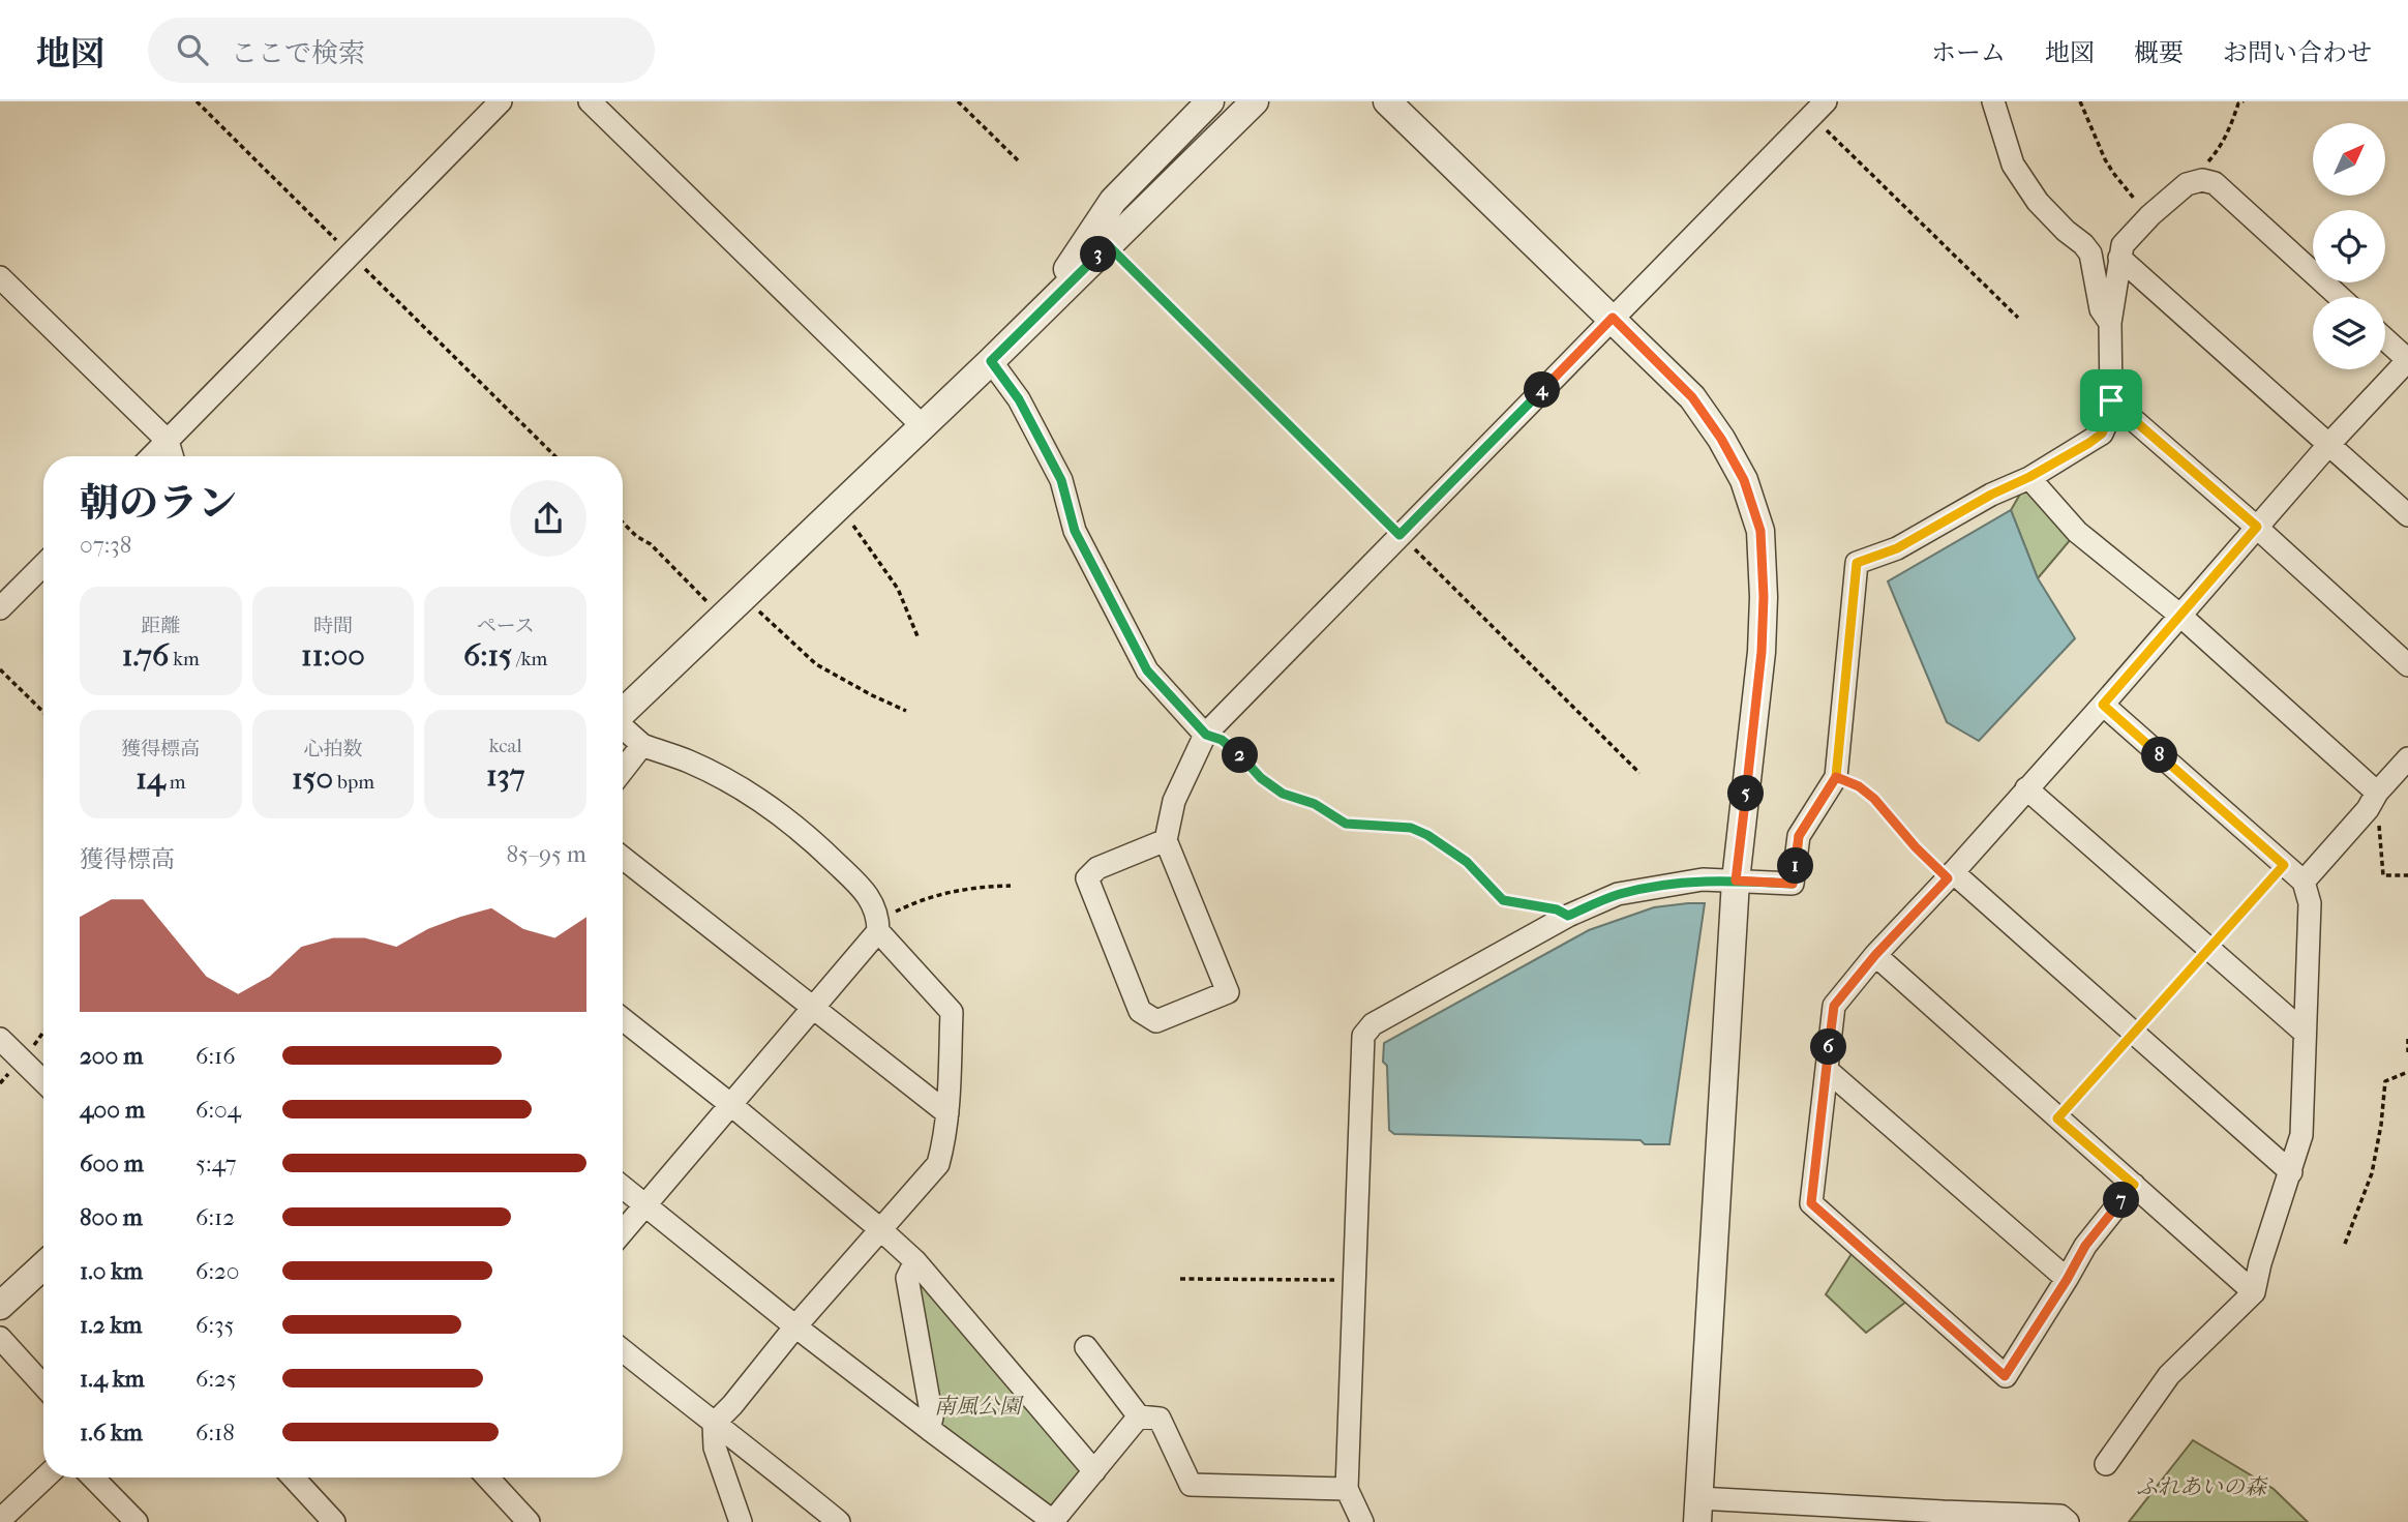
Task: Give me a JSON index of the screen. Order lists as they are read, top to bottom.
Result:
{
  "parks": ["南風公園", "ふれあいの森"],
  "north": "top right",
  "page": {
    "header": "地図",
    "search": "ここで検索",
    "nav": [
      "ホーム",
      "地図",
      "概要",
      "お問い合わせ"
    ],
    "pins": [
      "3",
      "4",
      "2",
      "8",
      "5",
      "1",
      "6",
      "7"
    ],
    "heading": ["朝のラン", "07:38"],
    "stats": [
      ["距離", "1.76 km"],
      ["時間", "11:00"],
      ["ペース", "6:15 /km"],
      ["獲得標高", "14 m"],
      ["心拍数", "150 bpm"],
      ["kcal", "137"]
    ],
    "chart": ["獲得標高", "85–95 m"],
    "list": [
      {
        "name": "200 m",
        "note": "6:16"
      },
      {
        "name": "400 m",
        "note": "6:04"
      },
      {
        "name": "600 m",
        "note": "5:47"
      },
      {
        "name": "800 m",
        "note": "6:12"
      },
      {
        "name": "1.0 km",
        "note": "6:20"
      },
      {
        "name": "1.2 km",
        "note": "6:35"
      },
      {
        "name": "1.4 km",
        "note": "6:25"
      },
      {
        "name": "1.6 km",
        "note": "6:18"
      }
    ]
  }
}
